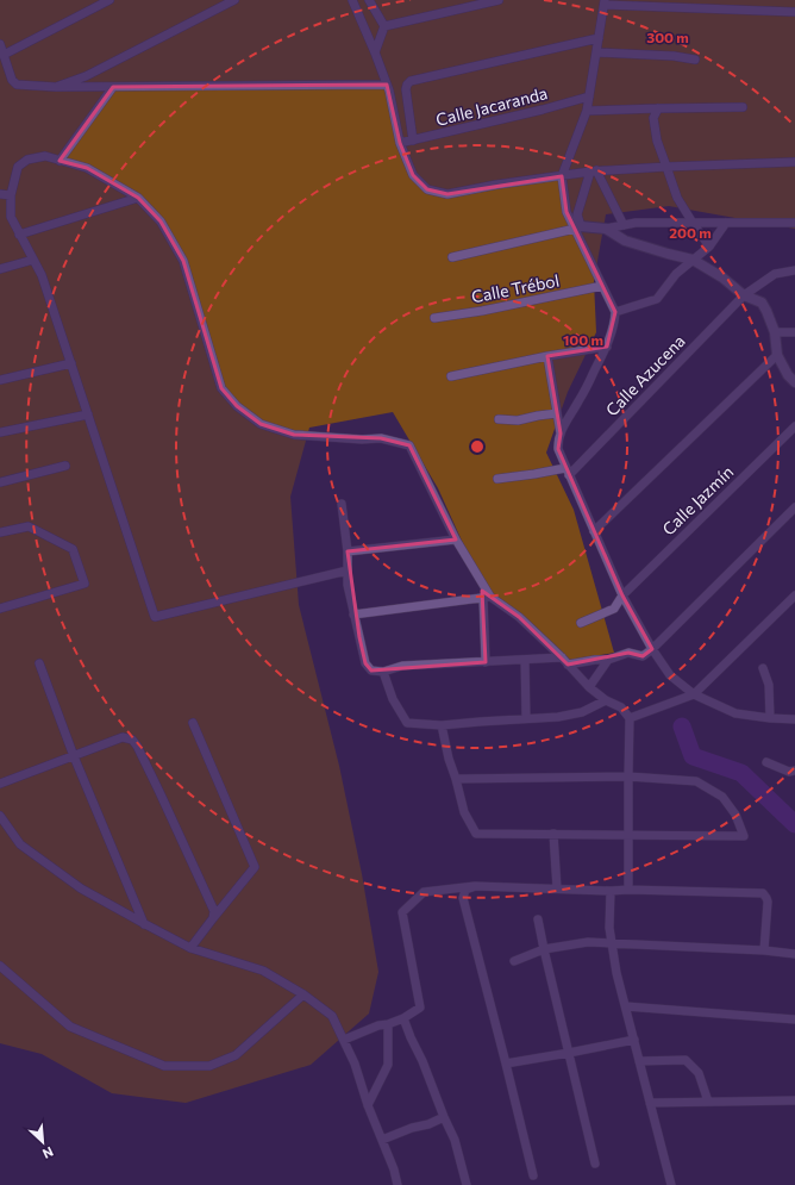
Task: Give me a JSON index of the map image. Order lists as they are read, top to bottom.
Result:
{
  "streets": {
    "street": [
      "Calle Jacaranda",
      "Calle Trébol",
      "Calle Azucena",
      "Calle Jazmín"
    ]
  },
  "north": "bottom right",
  "rings": ["300 m", "200 m", "100 m"]
}
